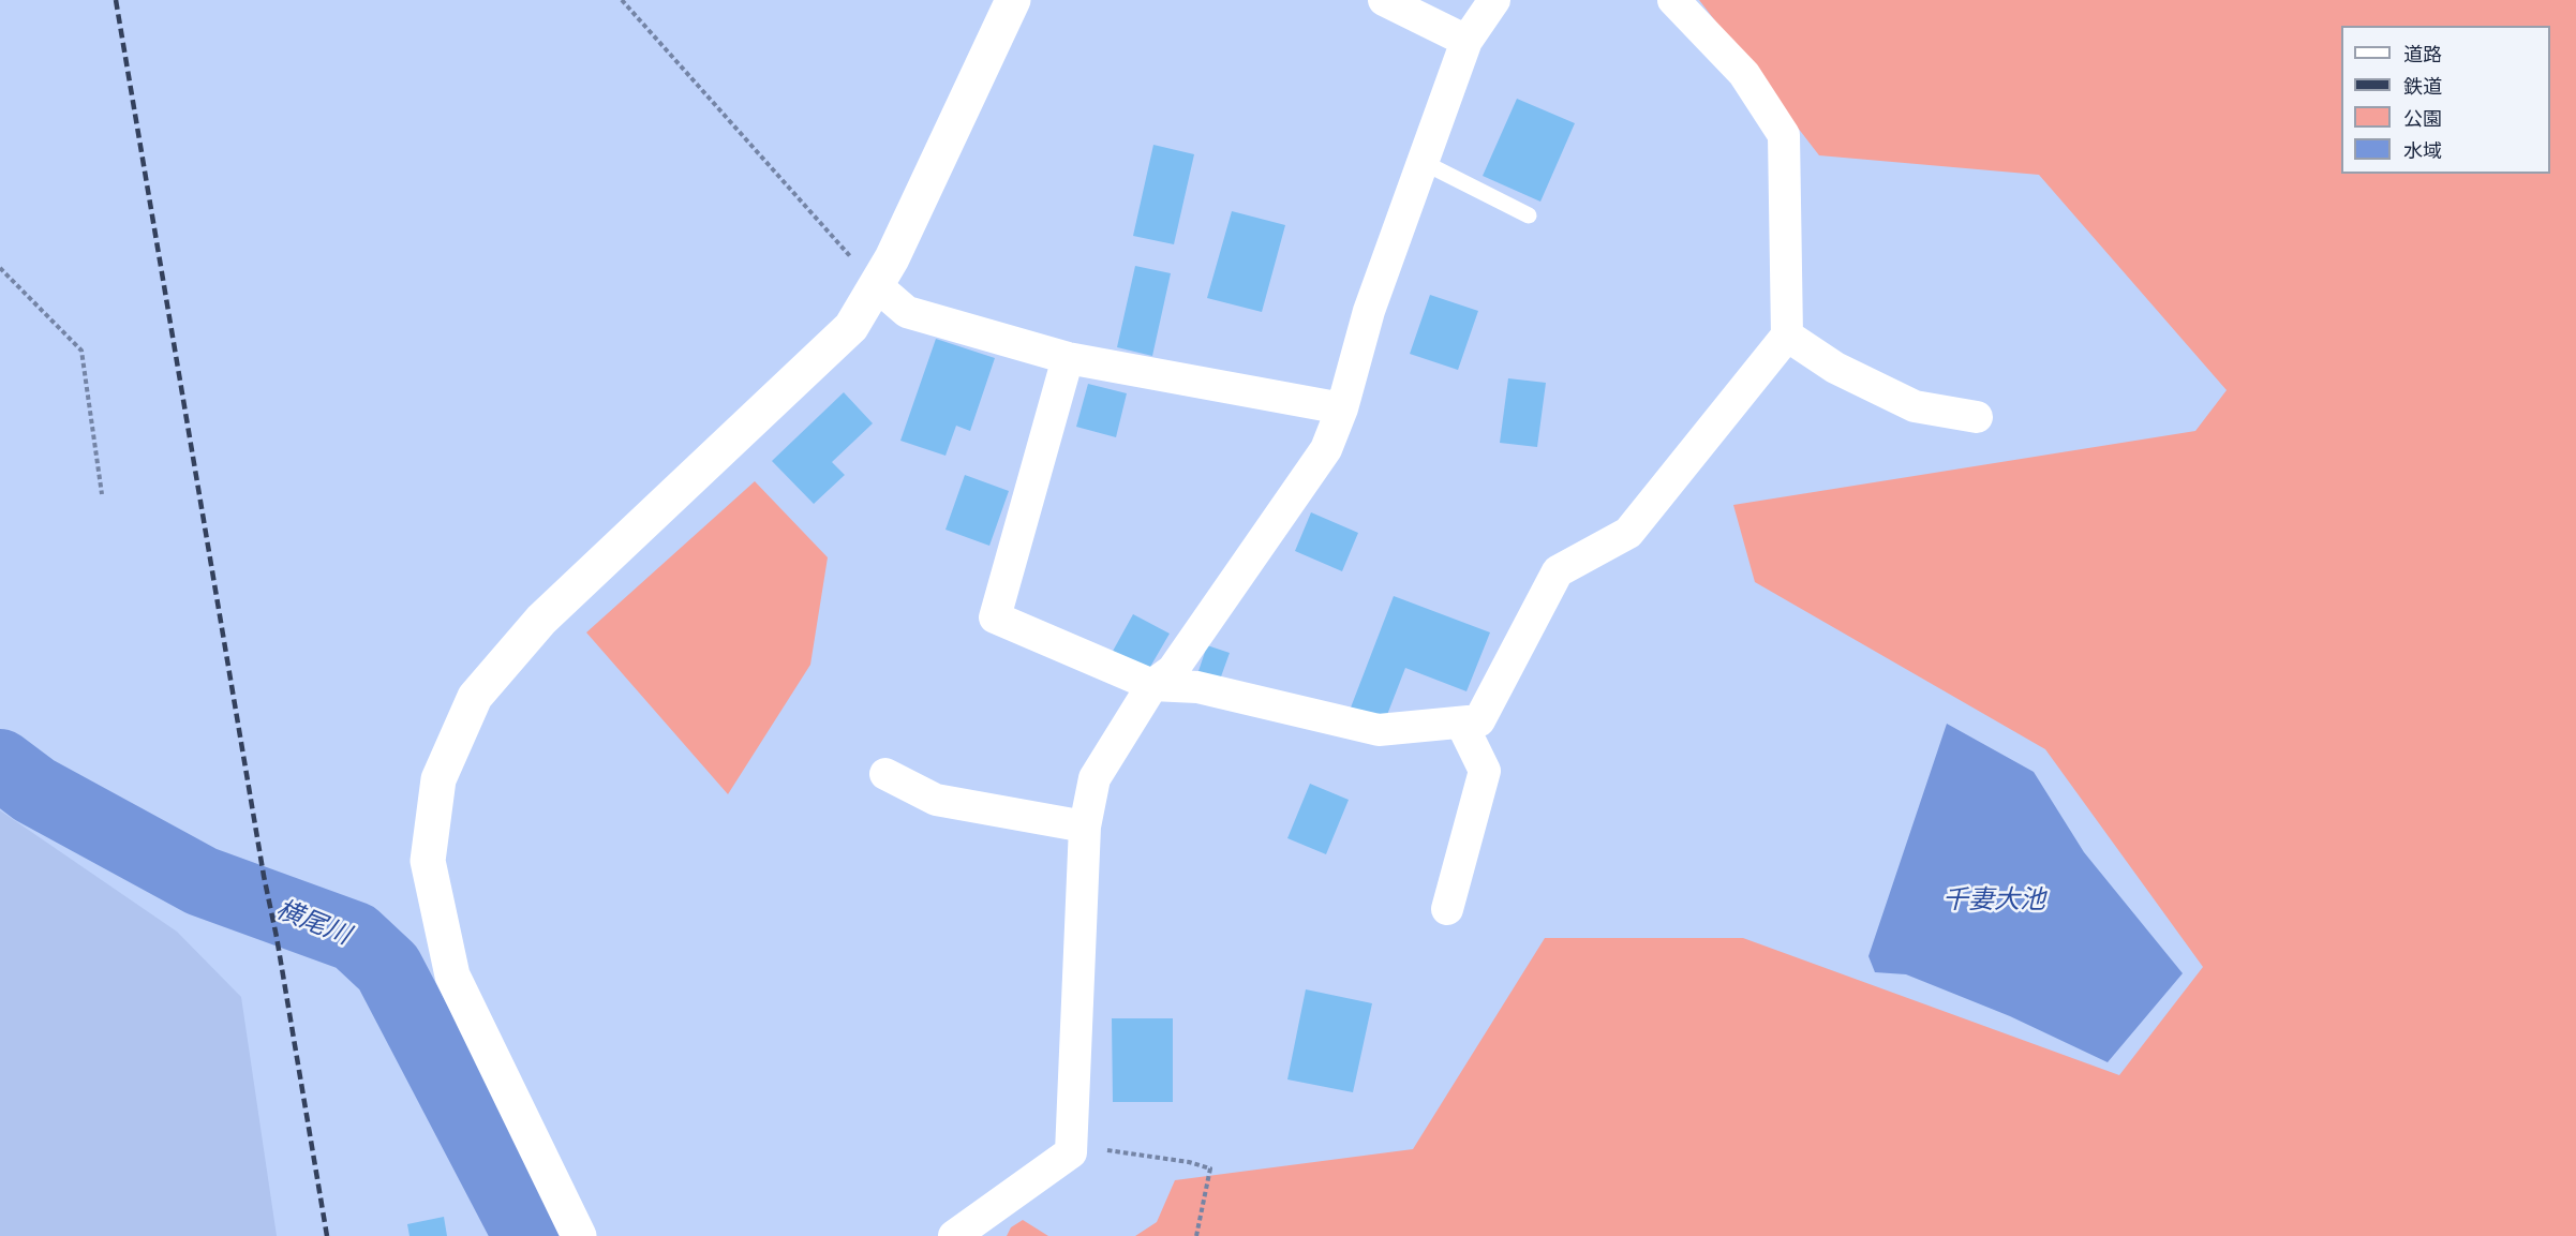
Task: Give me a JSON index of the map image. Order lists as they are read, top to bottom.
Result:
{
  "water": ["千妻大池", "横尾川"],
  "legend": [
    "道路",
    "鉄道",
    "公園",
    "水域"
  ]
}
